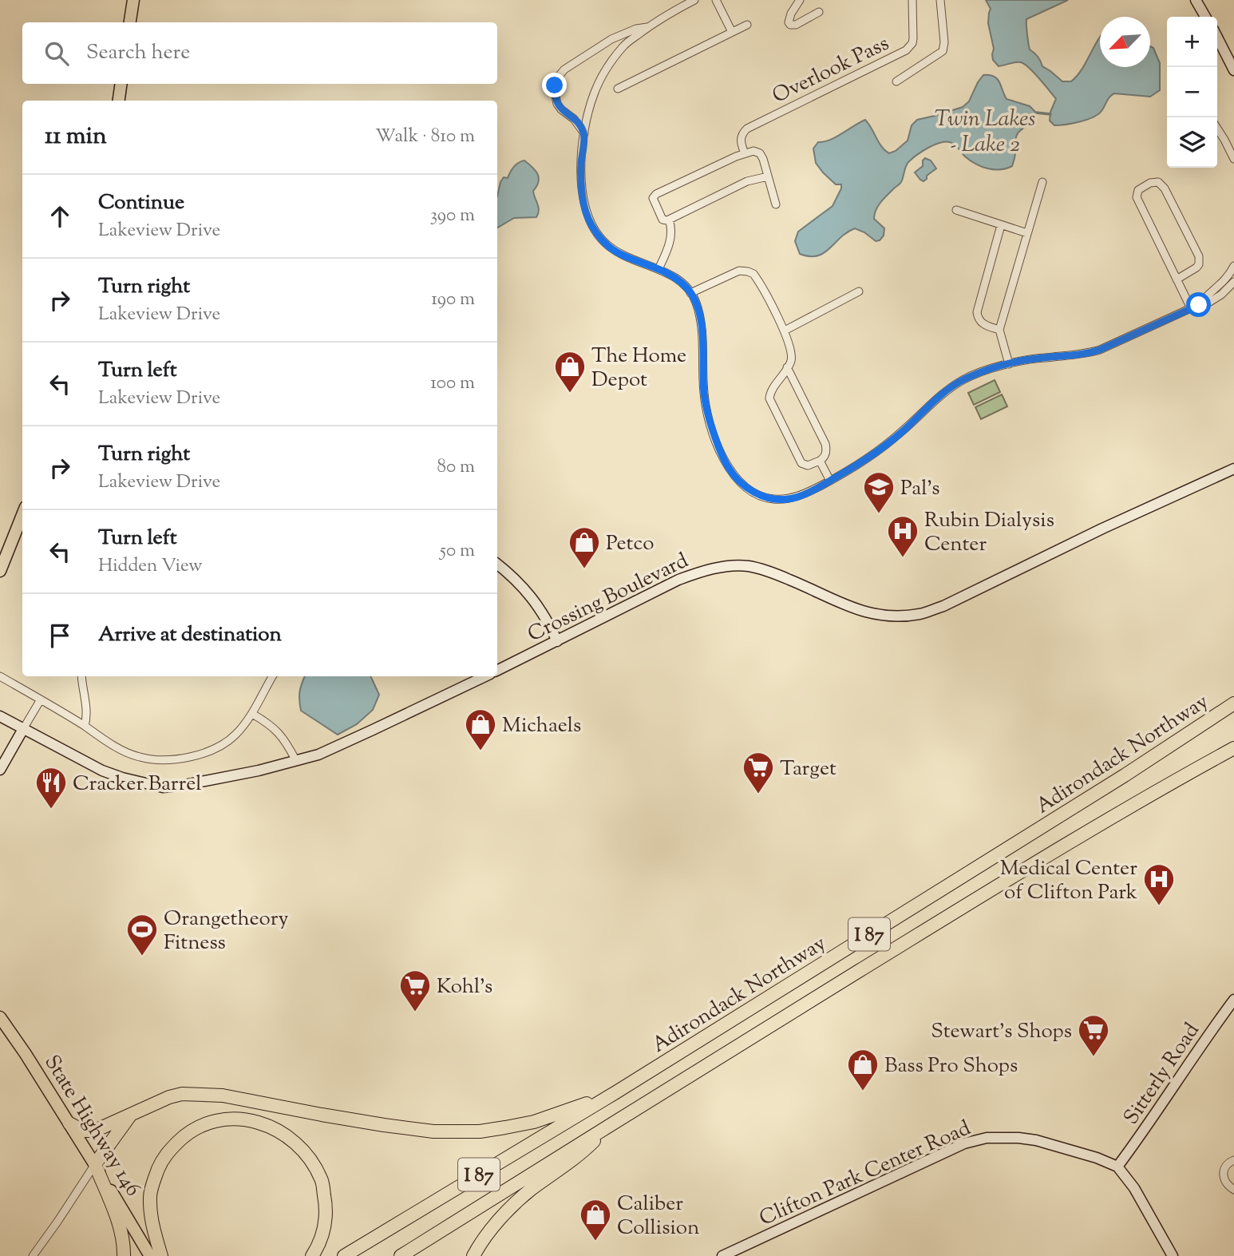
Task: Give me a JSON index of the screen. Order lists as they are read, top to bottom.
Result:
{
  "streets": {
    "highway": ["Adirondack Northway", "I 87"],
    "main road": ["State Highway 146"],
    "street": [
      "Overlook Pass",
      "Crossing Boulevard",
      "Sitterly Road",
      "Clifton Park Center Road"
    ]
  },
  "crossings": [
    ["Sitterly Road", "Clifton Park Center Road"]
  ],
  "water": ["Twin Lakes - Lake 2"],
  "places": {
    "shop": [
      "The Home Depot",
      "Petco",
      "Michaels",
      "Bass Pro Shops",
      "Caliber Collision"
    ],
    "school or university": ["Pal's"],
    "hospital": ["Rubin Dialysis Center", "Medical Center of Clifton Park"],
    "supermarket": ["Target", "Kohl's", "Stewart's Shops"],
    "restaurant": ["Cracker Barrel"],
    "sports": ["Orangetheory Fitness"]
  },
  "north": "bottom left",
  "page": {
    "map_buttons": ["+", "−"],
    "search": "Search here",
    "heading": ["11 min", "Walk · 810 m"],
    "list": [
      ["Continue", "Lakeview Drive", "390 m"],
      ["Turn right", "Lakeview Drive", "190 m"],
      ["Turn left", "Lakeview Drive", "100 m"],
      ["Turn right", "Lakeview Drive", "80 m"],
      ["Turn left", "Hidden View", "50 m"],
      "Arrive at destination"
    ]
  }
}
